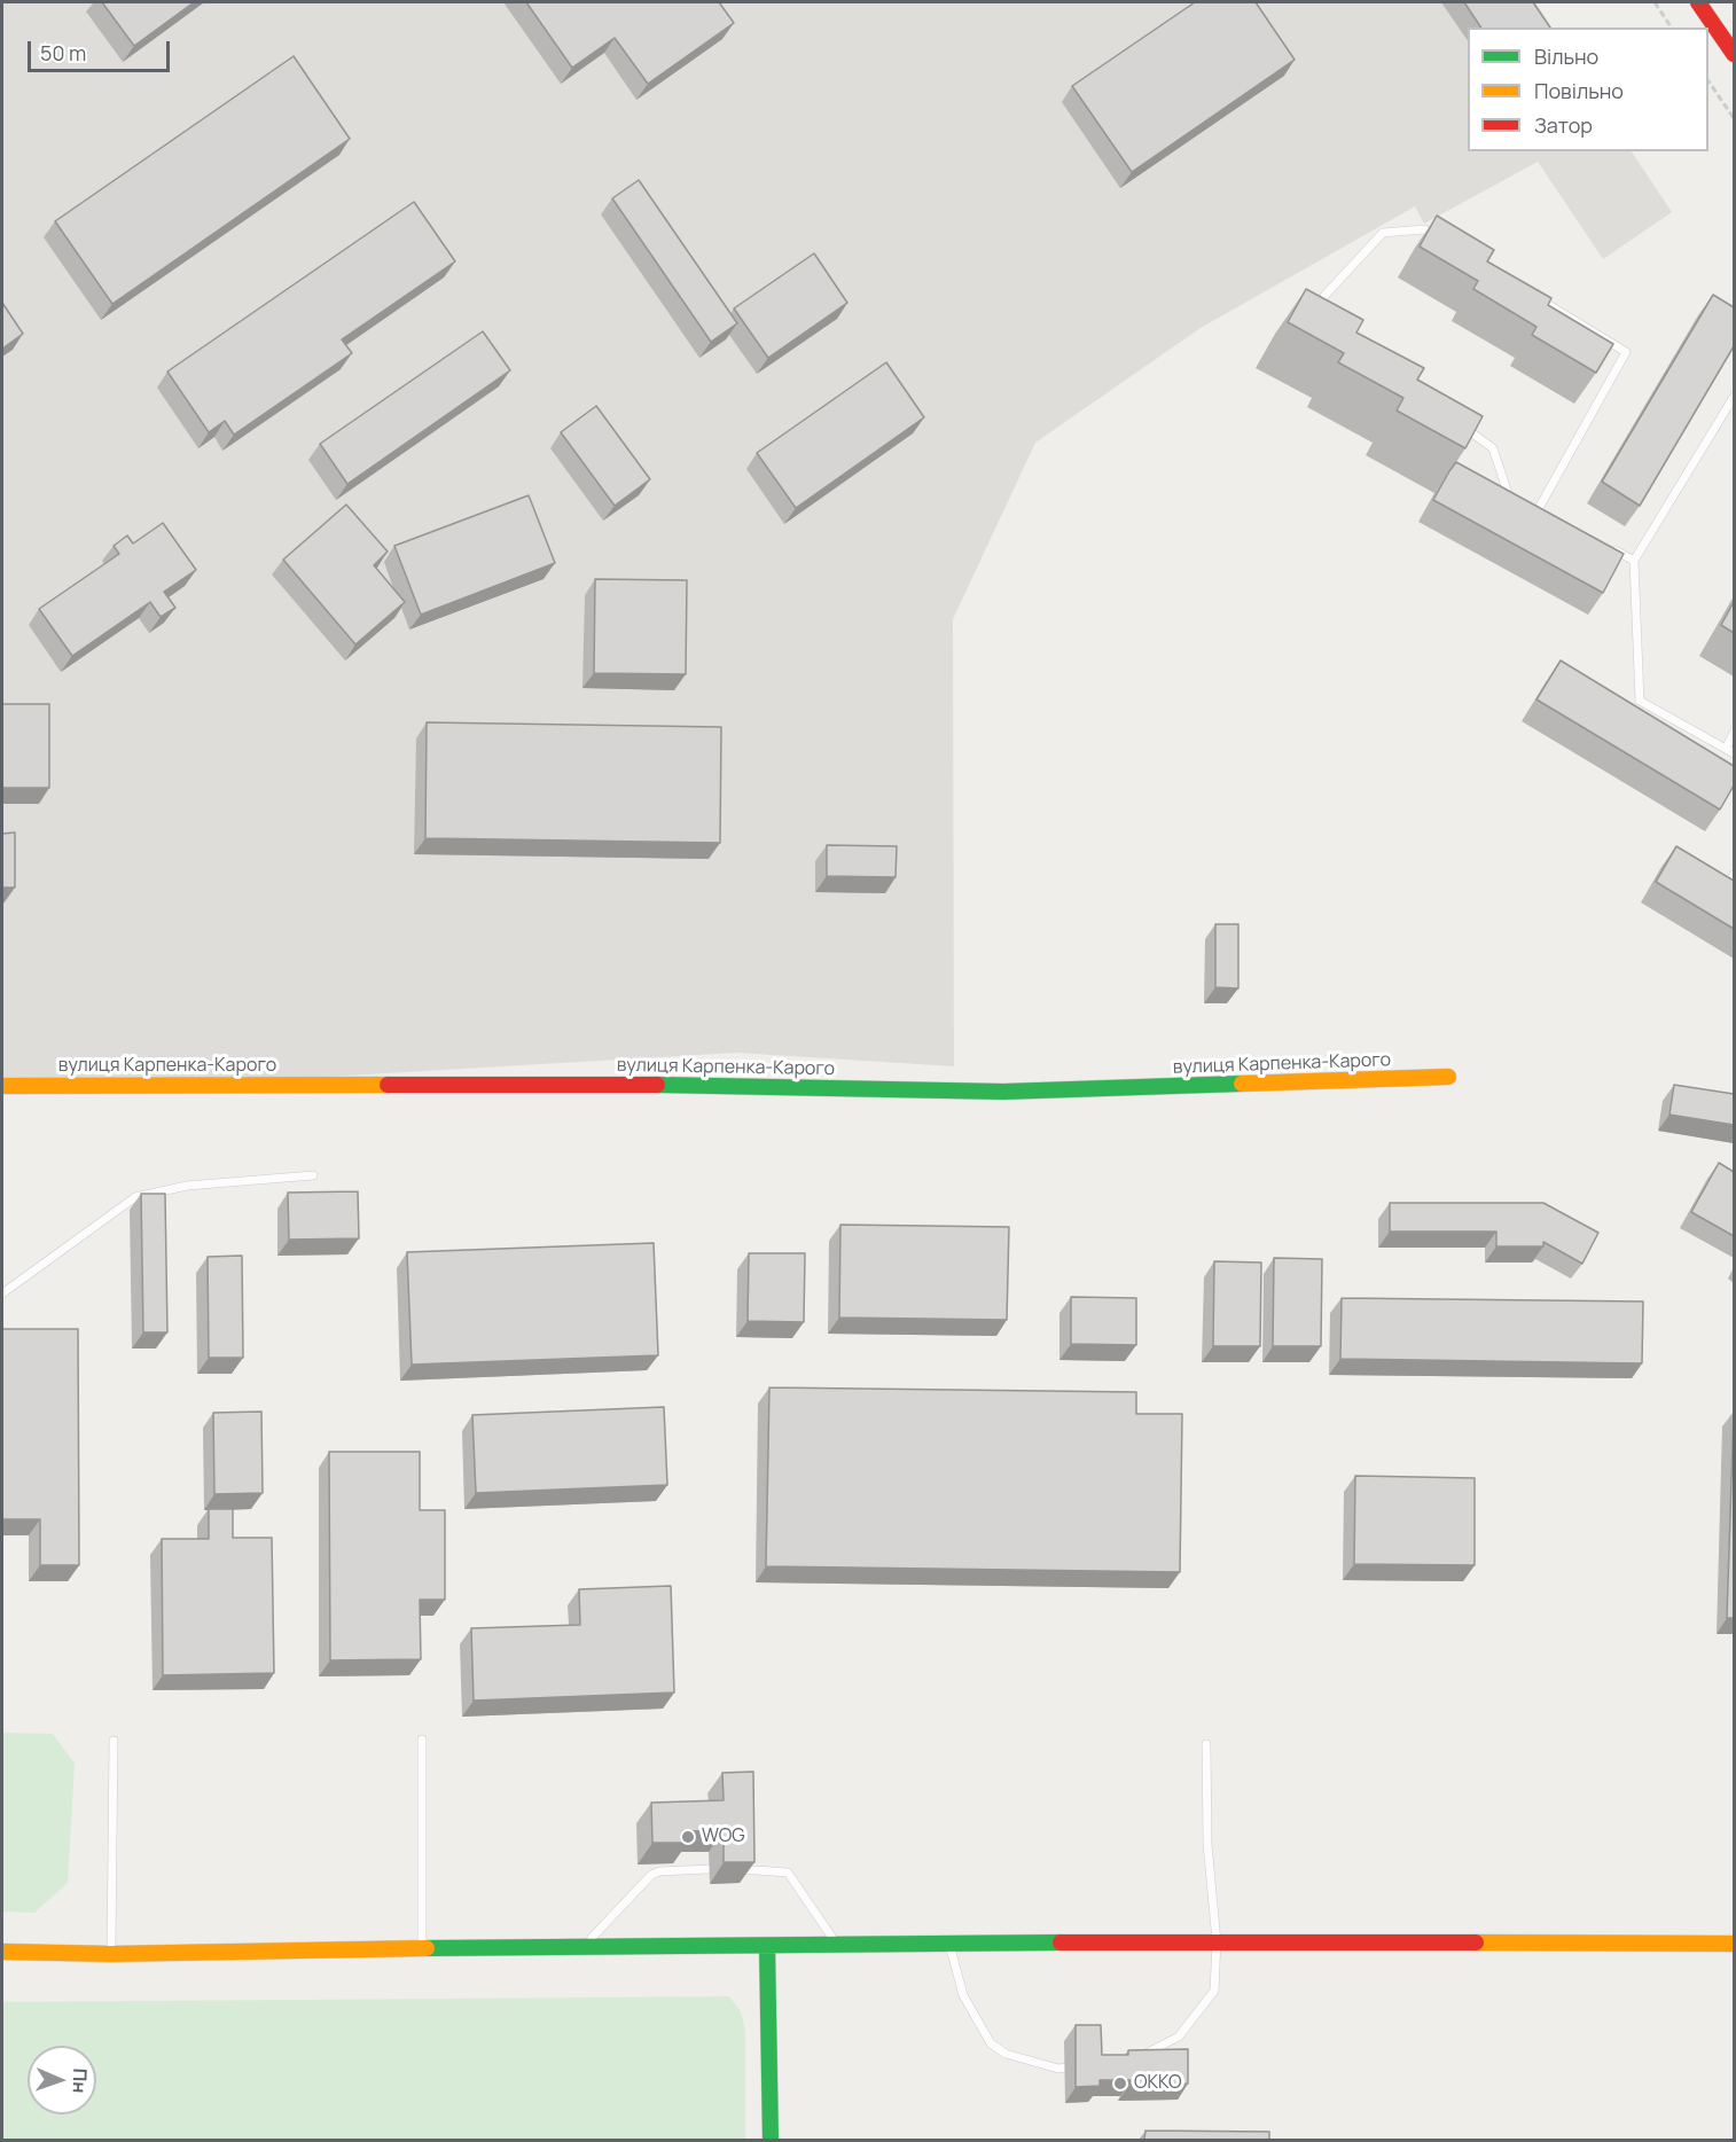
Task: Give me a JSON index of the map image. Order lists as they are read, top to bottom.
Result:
{
  "streets": {
    "main road": ["вулиця Карпенка-Карого"]
  },
  "places": ["WOG", "ОККО"],
  "legend": ["Вільно", "Повільно", "Затор"],
  "scale_bar": "50 m",
  "north": "right"
}
